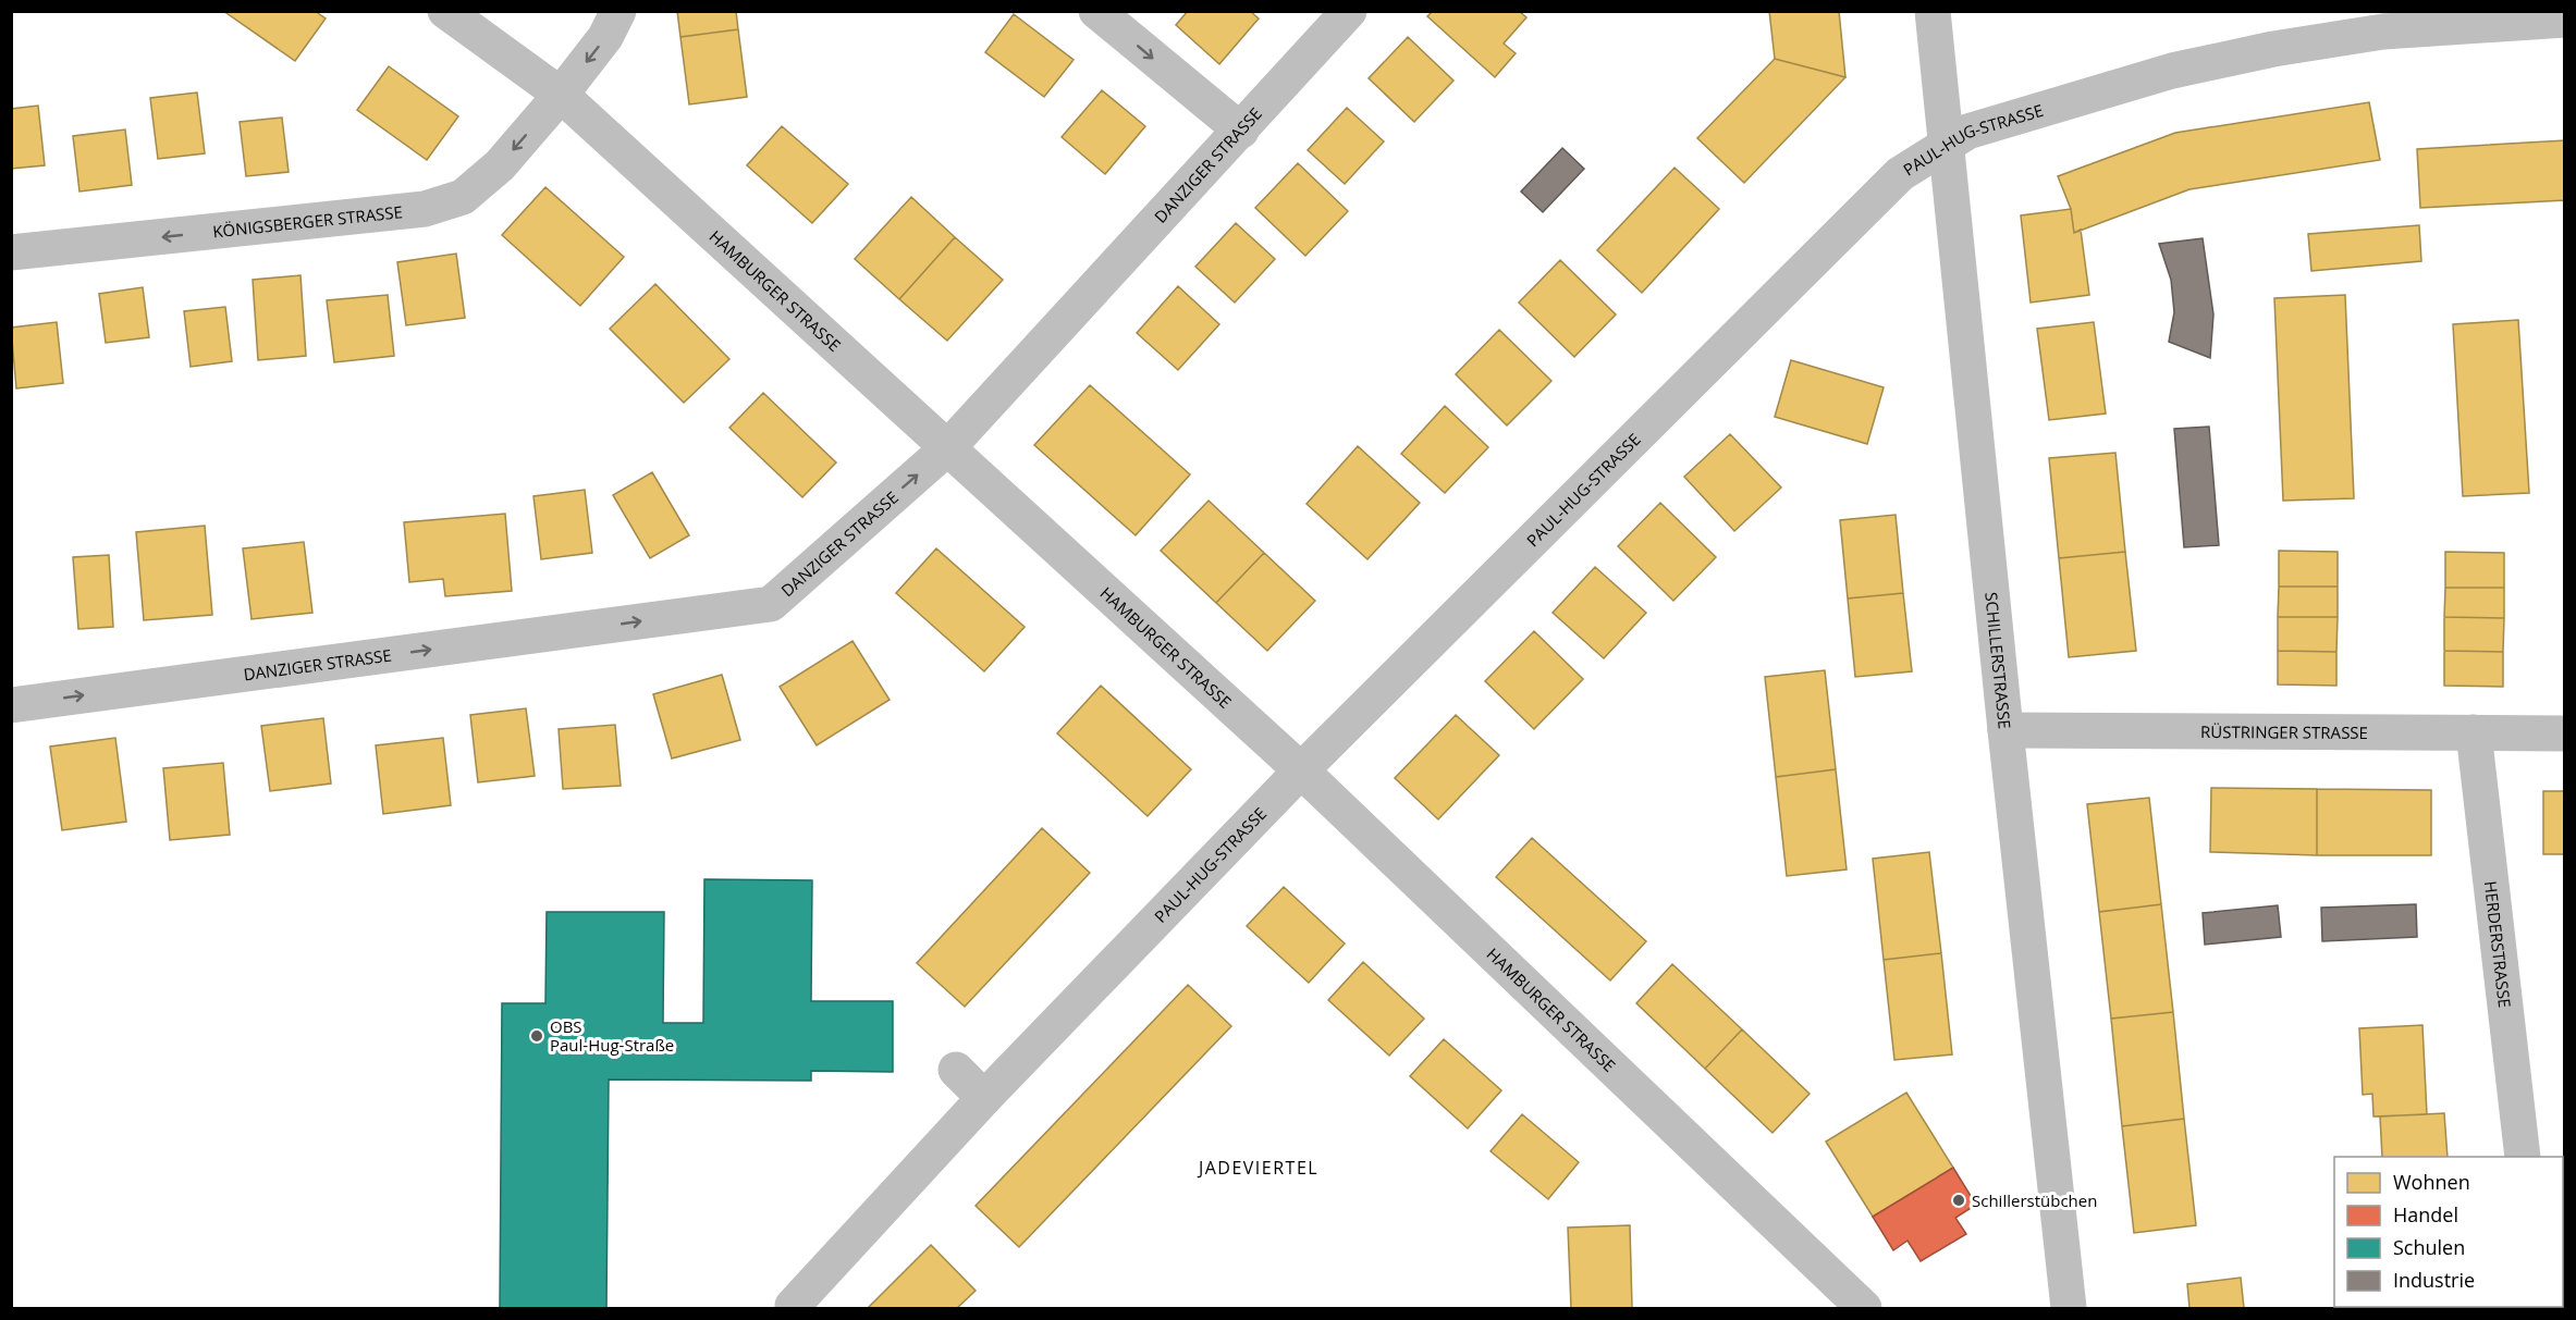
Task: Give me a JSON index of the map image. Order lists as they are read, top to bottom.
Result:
{
  "streets": {
    "street": [
      "PAUL-HUG-STRASSE",
      "DANZIGER STRASSE",
      "KÖNIGSBERGER STRASSE",
      "HAMBURGER STRASSE",
      "SCHILLERSTRASSE",
      "RÜSTRINGER STRASSE",
      "HERDERSTRASSE"
    ]
  },
  "crossings": [
    ["PAUL-HUG-STRASSE", "HAMBURGER STRASSE"],
    ["PAUL-HUG-STRASSE", "SCHILLERSTRASSE"],
    ["DANZIGER STRASSE", "HAMBURGER STRASSE"],
    ["KÖNIGSBERGER STRASSE", "HAMBURGER STRASSE"],
    ["SCHILLERSTRASSE", "RÜSTRINGER STRASSE"],
    ["RÜSTRINGER STRASSE", "HERDERSTRASSE"]
  ],
  "one_way": ["DANZIGER STRASSE", "KÖNIGSBERGER STRASSE"],
  "districts": ["JADEVIERTEL"],
  "places": ["OBS Paul-Hug-Straße", "Schillerstübchen"],
  "legend": [
    "Wohnen",
    "Handel",
    "Schulen",
    "Industrie"
  ]
}
